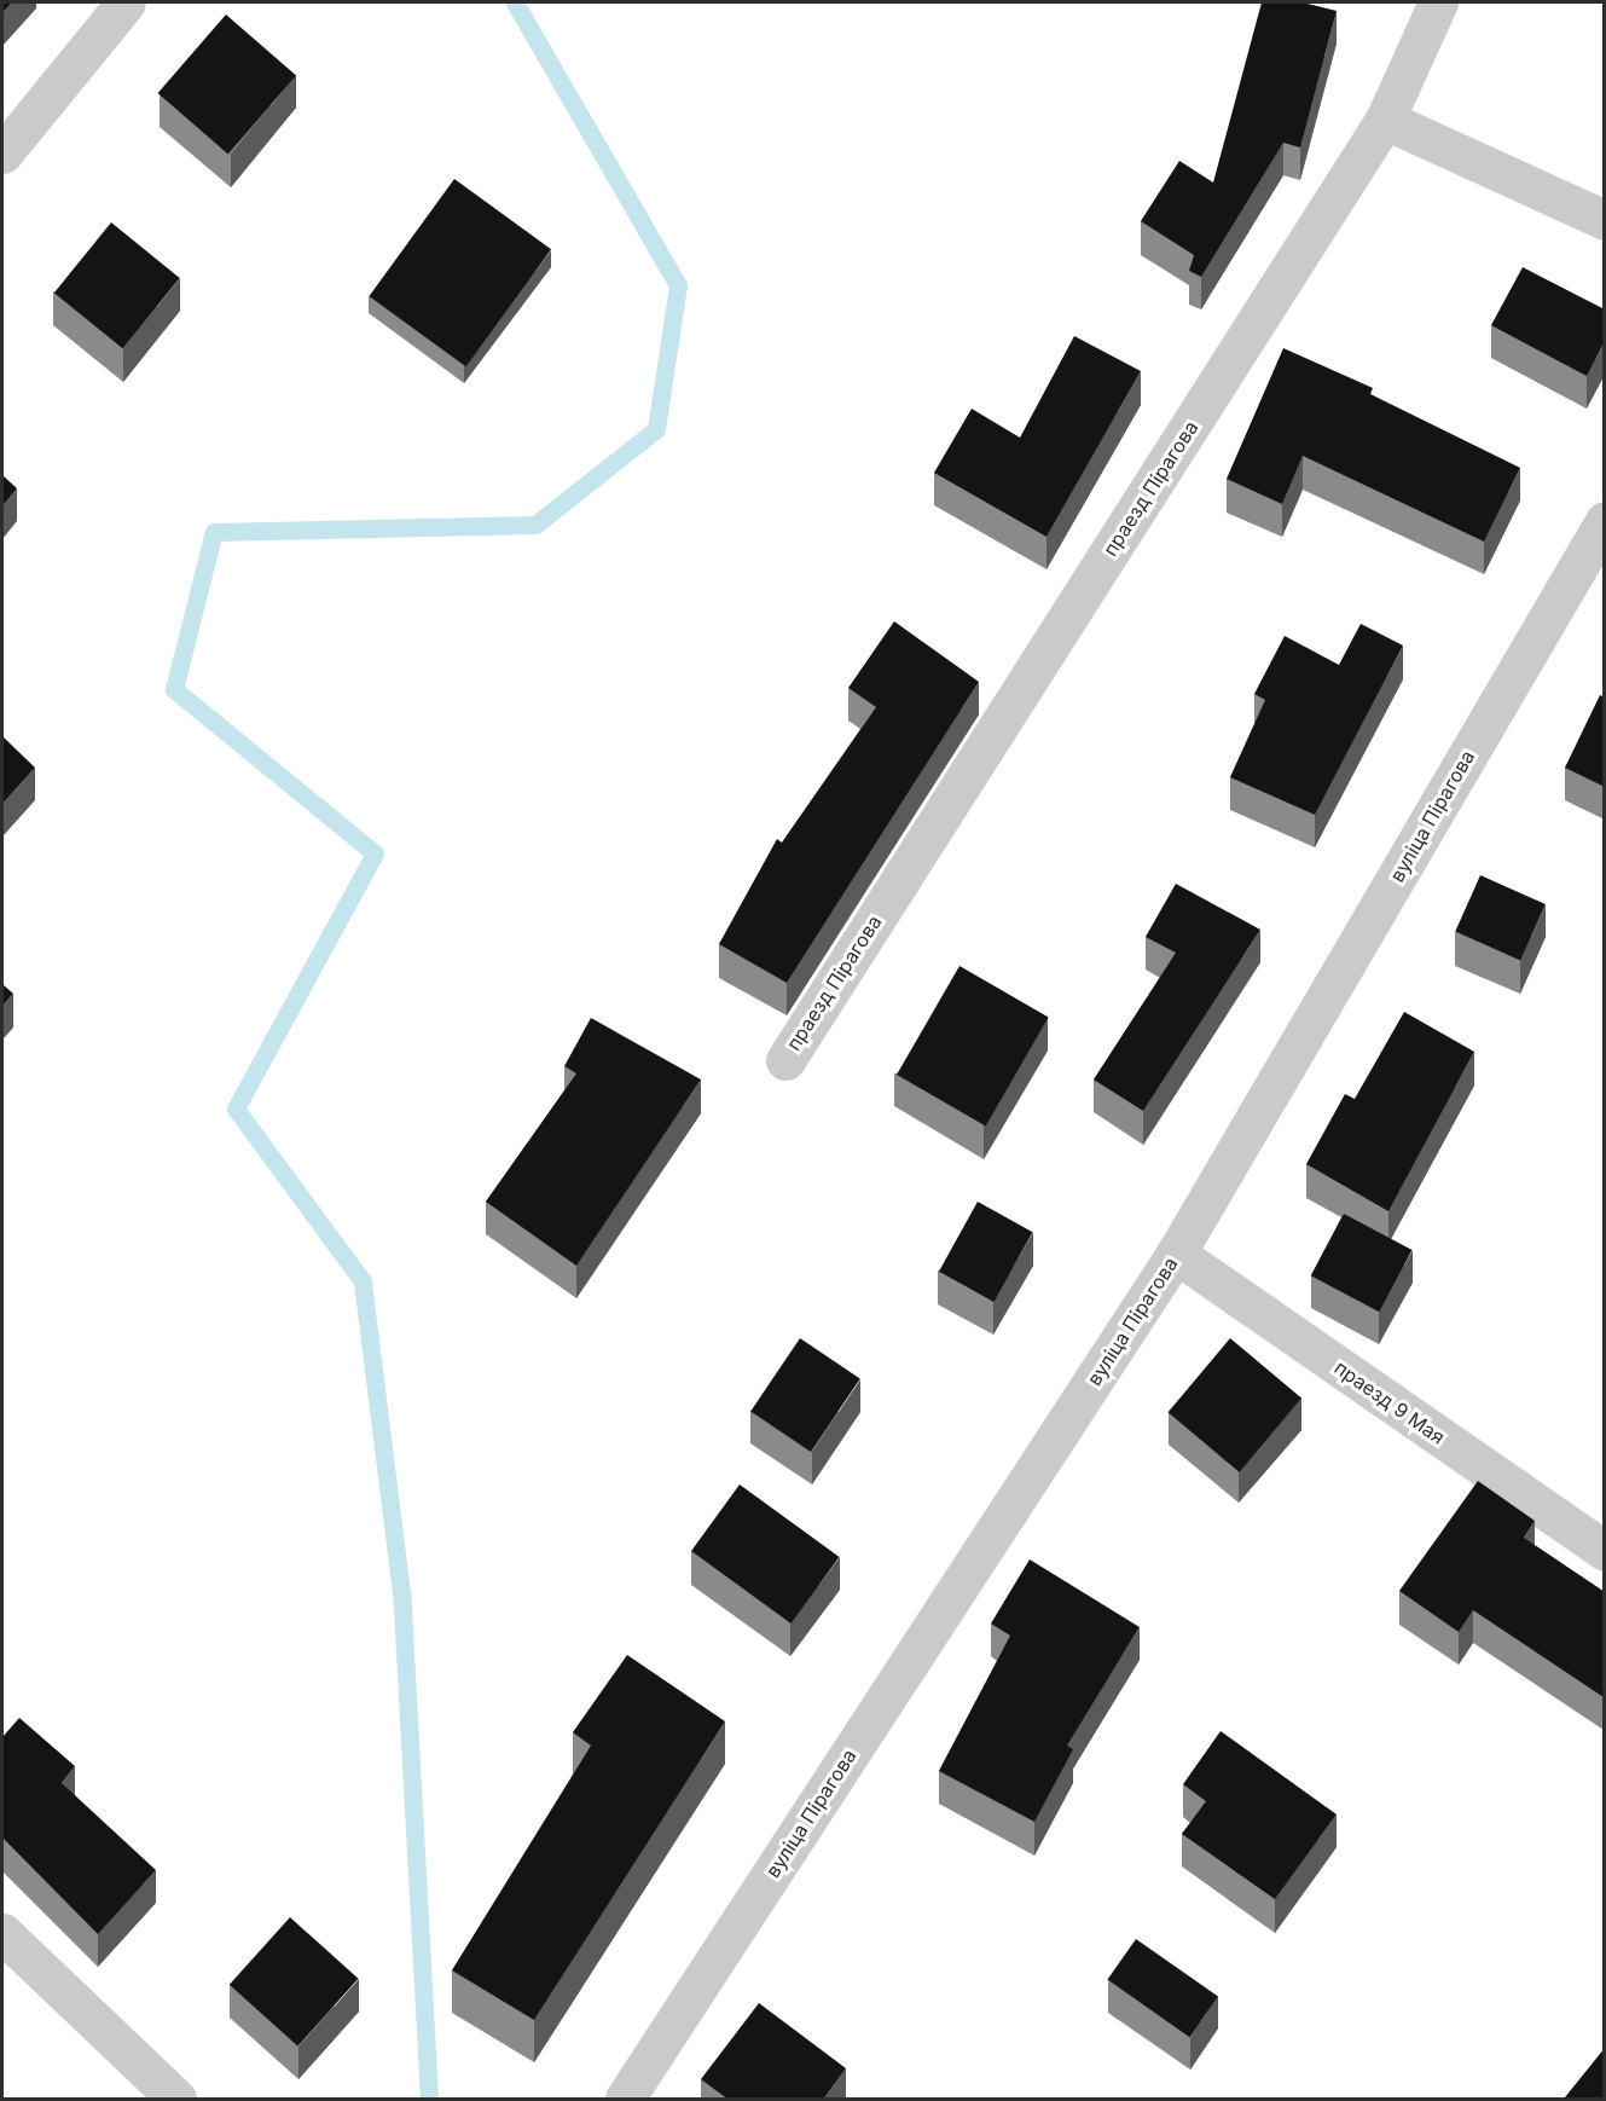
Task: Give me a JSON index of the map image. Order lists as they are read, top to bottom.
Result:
{
  "streets": {
    "street": ["праезд Пірагова", "вуліца Пірагова", "праезд 9 Мая"]
  },
  "crossings": [
    ["вуліца Пірагова", "праезд 9 Мая"]
  ]
}
